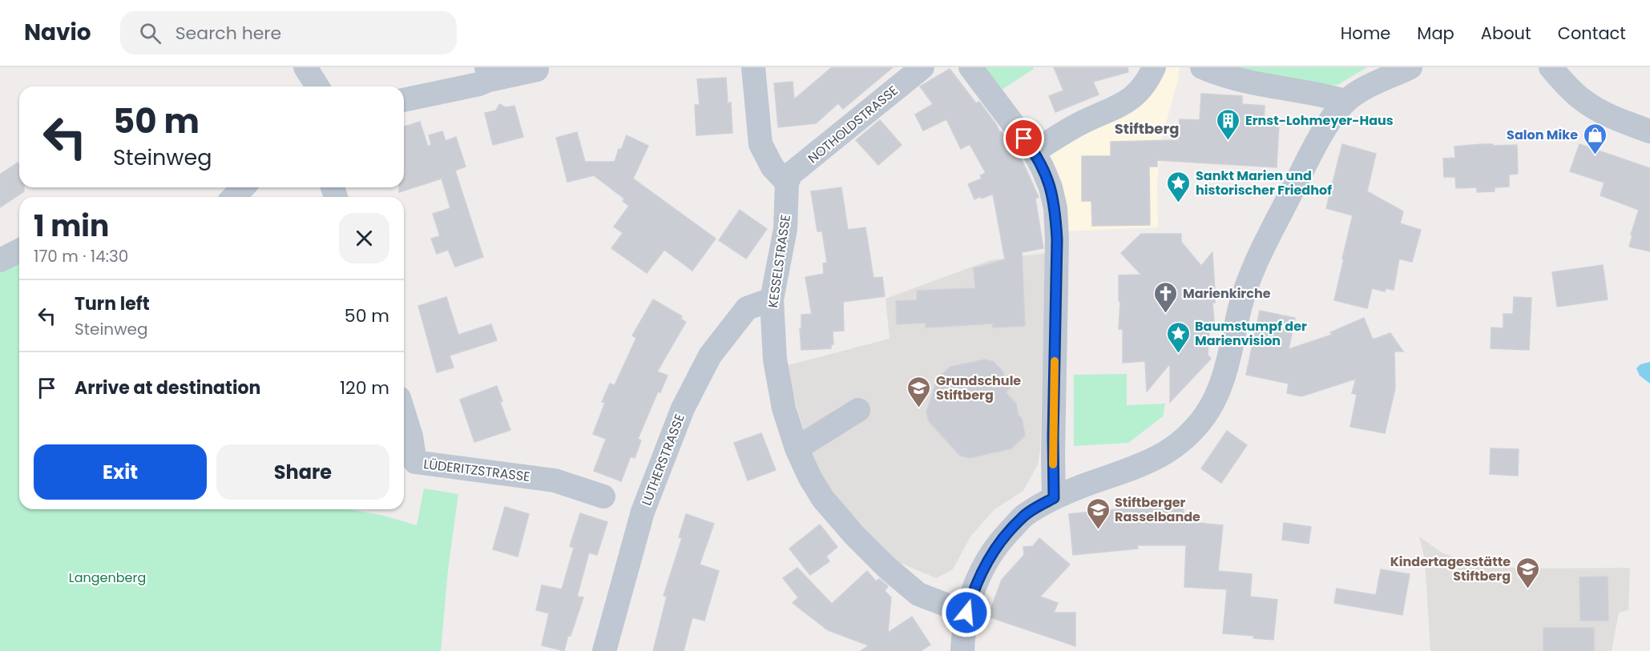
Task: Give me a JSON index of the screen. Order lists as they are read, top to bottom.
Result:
{
  "streets": {
    "street": [
      "NOTHOLDSTRASSE",
      "KESSELSTRASSE",
      "LUTHERSTRASSE",
      "LÜDERITZSTRASSE"
    ]
  },
  "crossings": [
    ["NOTHOLDSTRASSE", "KESSELSTRASSE"],
    ["KESSELSTRASSE", "LUTHERSTRASSE"]
  ],
  "districts": ["Stiftberg"],
  "parks": ["Langenberg"],
  "places": {
    "building": ["Ernst-Lohmeyer-Haus"],
    "shop": ["Salon Mike"],
    "place": ["Sankt Marien und historischer Friedhof", "Baumstumpf der Marienvision"],
    "church": ["Marienkirche"],
    "school or university": ["Grundschule Stiftberg", "Stiftberger Rasselbande", "Kindertagesstätte Stiftberg"]
  },
  "page": {
    "header": "Navio",
    "search": "Search here",
    "nav": [
      "Home",
      "Map",
      "About",
      "Contact"
    ],
    "turn": ["50 m", "Steinweg"],
    "heading": ["1 min", "170 m · 14:30"],
    "list": [
      {
        "name": "Turn left",
        "note": "Steinweg",
        "value": "50 m"
      },
      {
        "name": "Arrive at destination",
        "value": "120 m"
      }
    ],
    "buttons": ["Exit", "Share"]
  }
}
